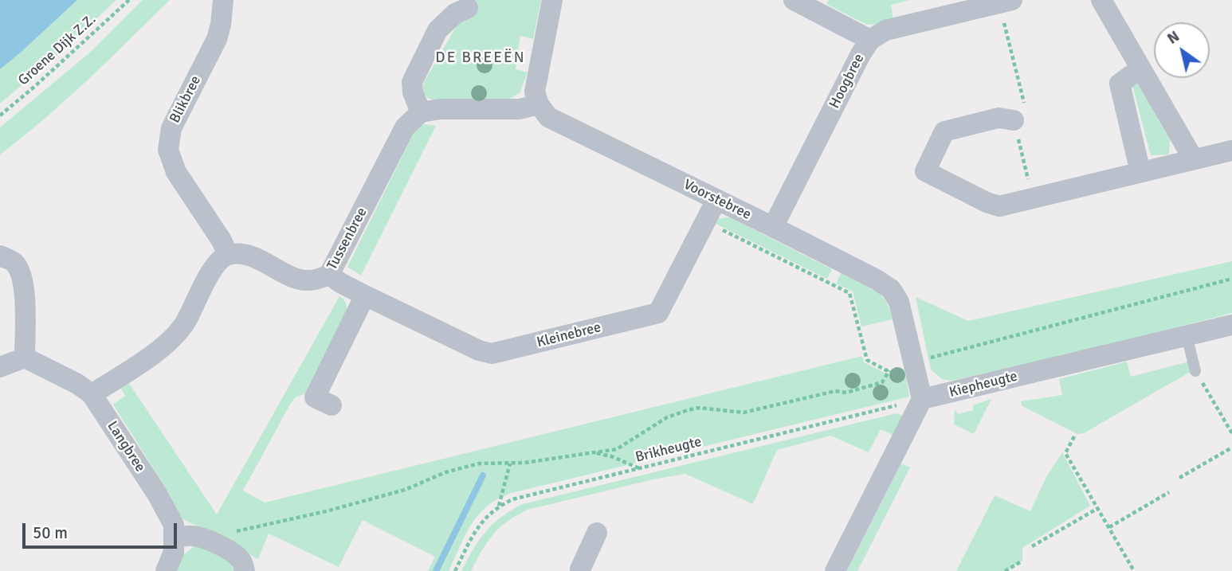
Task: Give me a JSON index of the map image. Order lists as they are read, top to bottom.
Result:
{
  "streets": {
    "street": [
      "Hoogbree",
      "Blikbree",
      "Voorstebree",
      "Tussenbree",
      "Kleinebree",
      "Kiepheugte",
      "Langbree"
    ],
    "path": ["Groene Dijk Z.Z.", "Brikheugte"]
  },
  "crossings": [
    ["Hoogbree", "Voorstebree"],
    ["Blikbree", "Tussenbree"],
    ["Voorstebree", "Kleinebree"],
    ["Voorstebree", "Kiepheugte"],
    ["Voorstebree", "Brikheugte"],
    ["Tussenbree", "Kleinebree"],
    ["Kiepheugte", "Brikheugte"]
  ],
  "districts": ["DE BREEËN"],
  "scale_bar": "50 m",
  "north": "top left"
}
